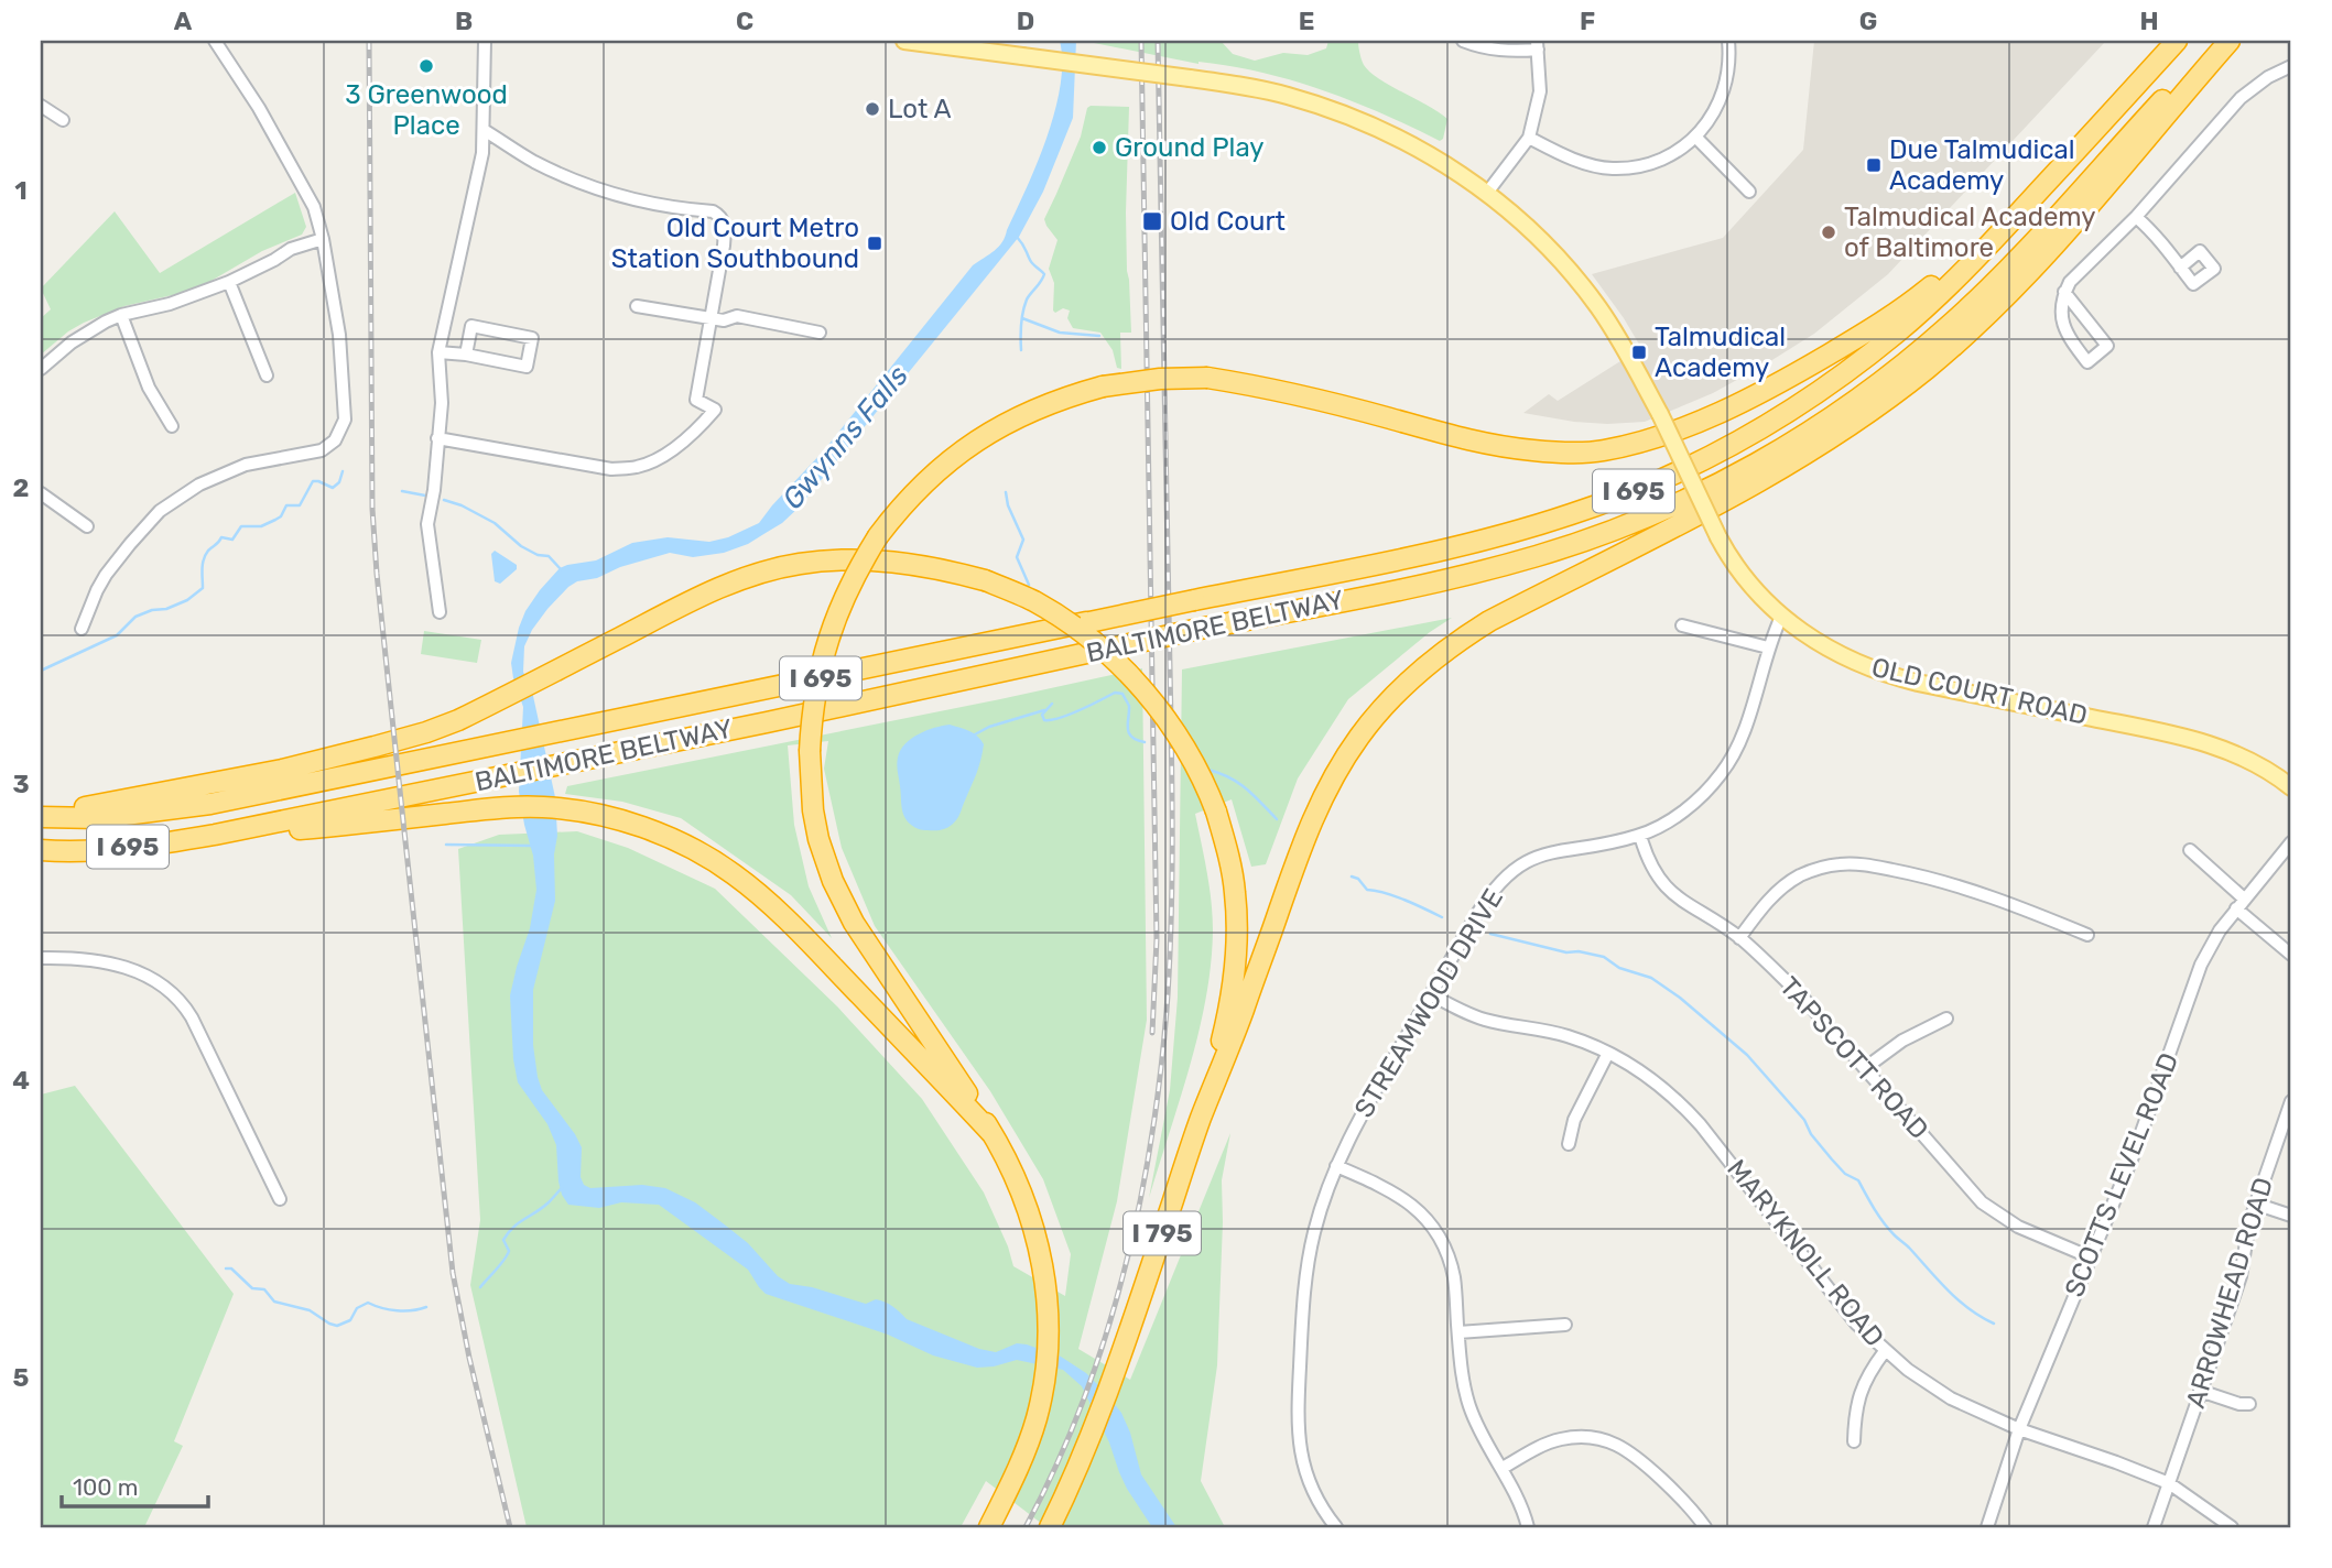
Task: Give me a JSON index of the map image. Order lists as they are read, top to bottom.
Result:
{
  "streets": {
    "highway": ["I 695", "BALTIMORE BELTWAY", "I 795"],
    "main road": ["OLD COURT ROAD"],
    "street": [
      "STREAMWOOD DRIVE",
      "TAPSCOTT ROAD",
      "SCOTTS LEVEL ROAD",
      "MARYKNOLL ROAD",
      "ARROWHEAD ROAD"
    ]
  },
  "crossings": [
    ["OLD COURT ROAD", "STREAMWOOD DRIVE"],
    ["STREAMWOOD DRIVE", "TAPSCOTT ROAD"],
    ["STREAMWOOD DRIVE", "MARYKNOLL ROAD"],
    ["TAPSCOTT ROAD", "SCOTTS LEVEL ROAD"],
    ["SCOTTS LEVEL ROAD", "MARYKNOLL ROAD"],
    ["MARYKNOLL ROAD", "ARROWHEAD ROAD"]
  ],
  "water": ["Gwynns Falls"],
  "places": {
    "other": [
      "3 Greenwood Place",
      "Lot A",
      "Ground Play",
      "Talmudical Academy of Baltimore"
    ],
    "transit": [
      "Due Talmudical Academy",
      "Old Court",
      "Old Court Metro Station Southbound",
      "Talmudical Academy"
    ]
  },
  "scale_bar": "100 m",
  "grid": {
    "columns": [
      "A",
      "B",
      "C",
      "D",
      "E",
      "F",
      "G",
      "H"
    ],
    "rows": [
      "1",
      "2",
      "3",
      "4",
      "5"
    ]
  }
}
